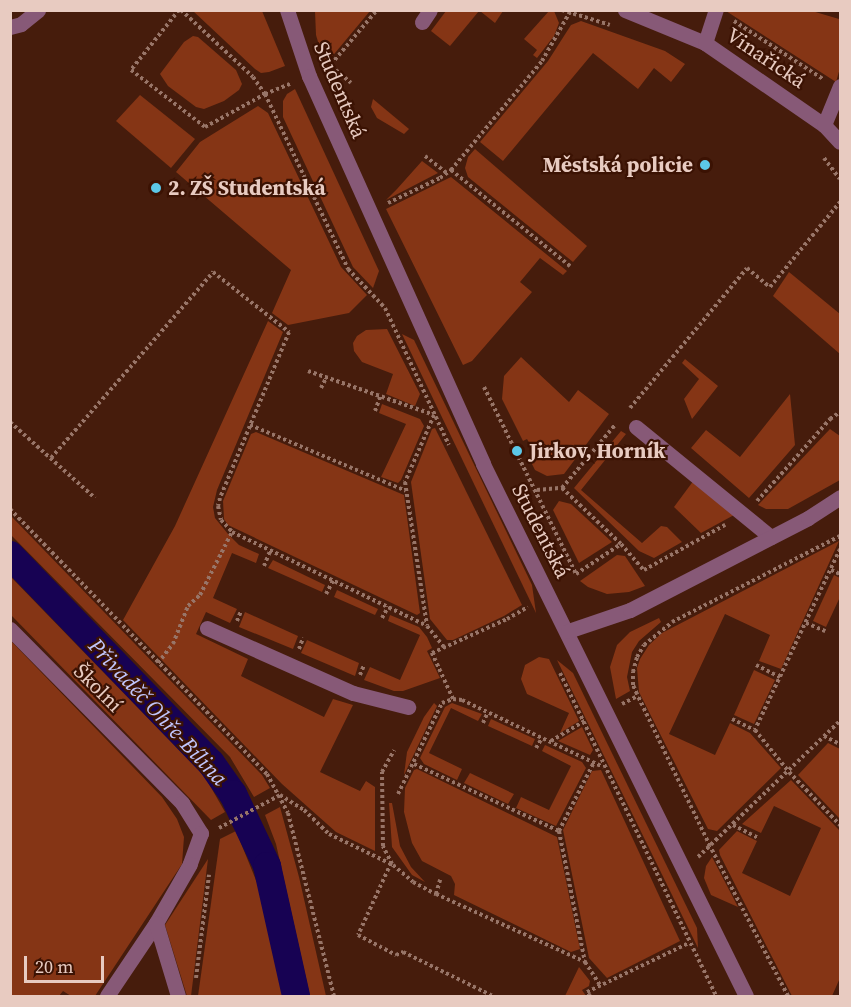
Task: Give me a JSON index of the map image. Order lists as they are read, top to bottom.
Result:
{
  "streets": {
    "street": ["Vinařická", "Studentská", "Školní"]
  },
  "water": ["Přivaděč Ohře-Bílina"],
  "places": ["Městská policie", "2. ZŠ Studentská", "Jirkov, Horník"],
  "scale_bar": "20 m"
}
